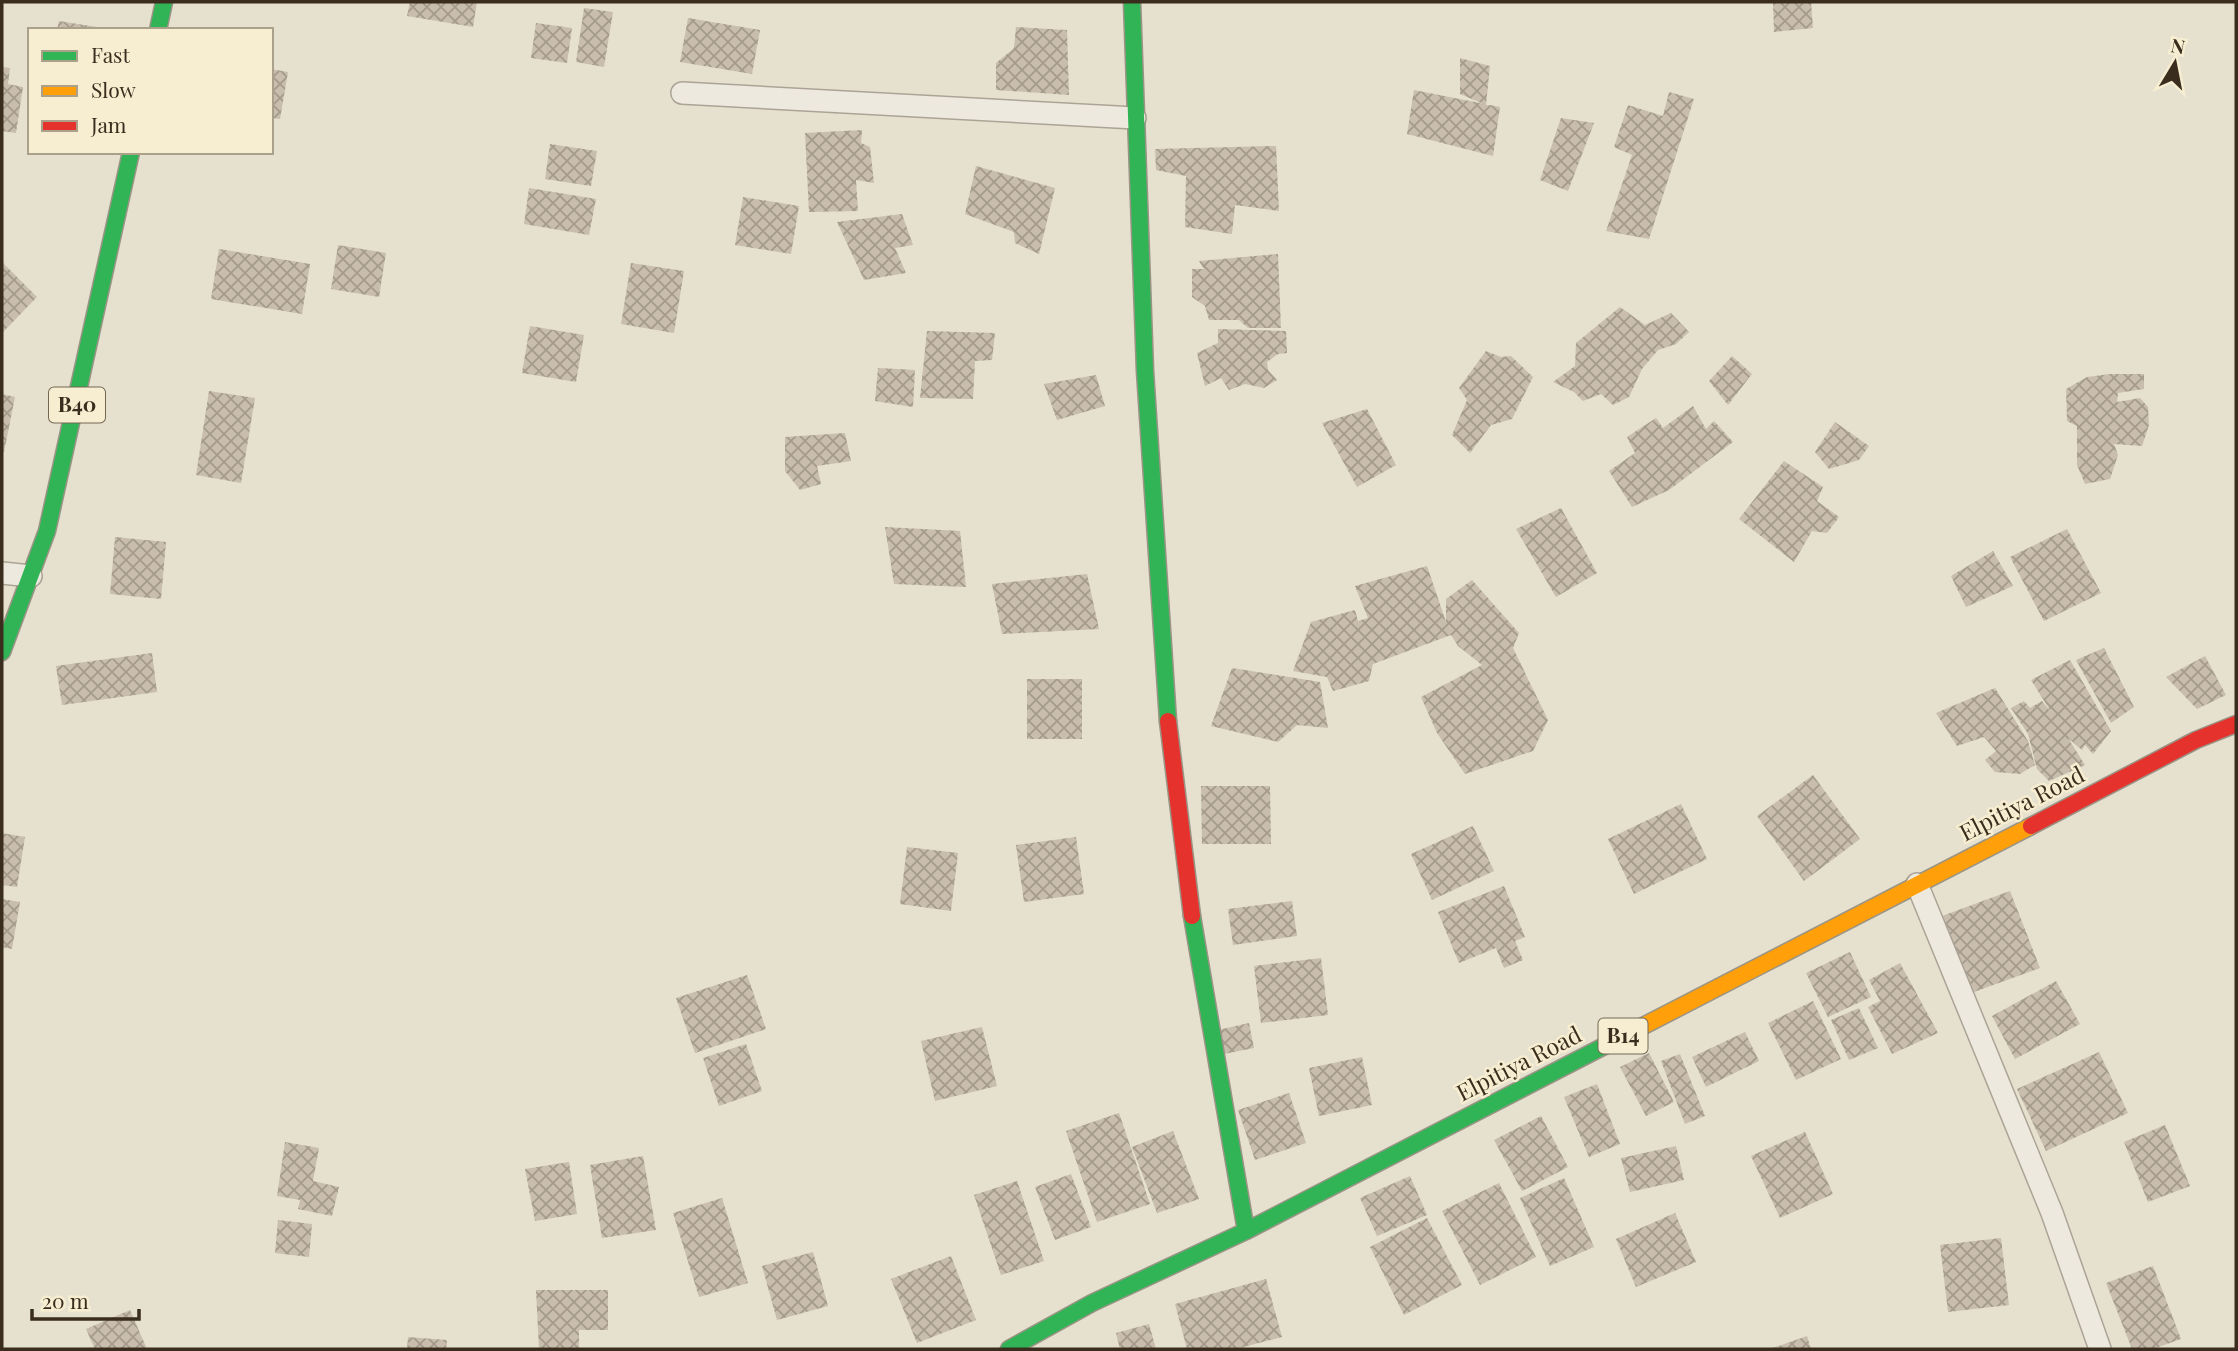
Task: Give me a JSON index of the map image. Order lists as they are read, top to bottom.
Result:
{
  "streets": {
    "main road": ["B40", "Elpitiya Road", "B14"]
  },
  "legend": ["Fast", "Slow", "Jam"],
  "scale_bar": "20 m",
  "north": "top"
}
